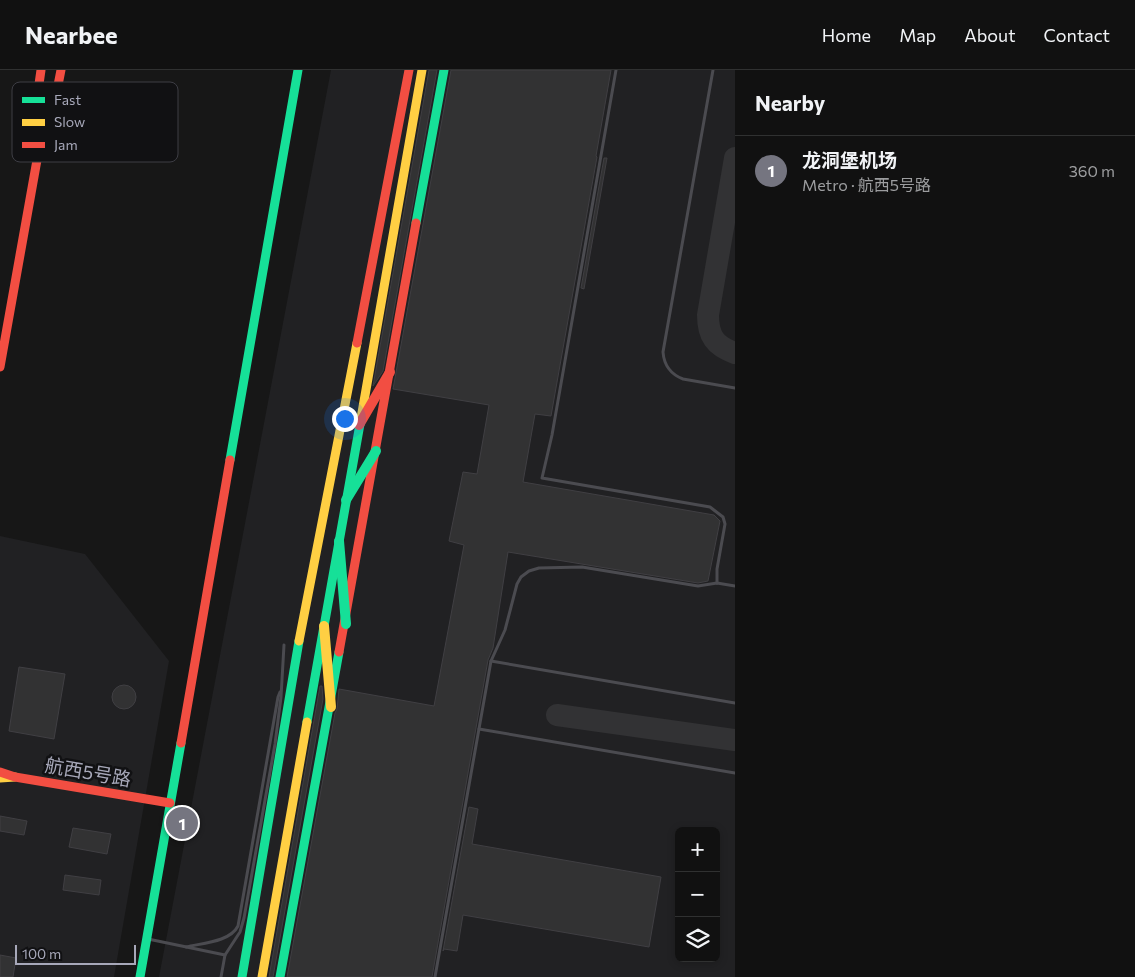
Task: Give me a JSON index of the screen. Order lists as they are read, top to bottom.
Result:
{
  "streets": {
    "main road": ["航西5号路"]
  },
  "legend": ["Fast", "Slow", "Jam"],
  "scale_bar": "100 m",
  "page": {
    "header": "Nearbee",
    "nav": [
      "Home",
      "Map",
      "About",
      "Contact"
    ],
    "heading": "Nearby",
    "list": [
      {
        "mark": "1",
        "name": "龙洞堡机场",
        "note": "Metro · 航西5号路",
        "value": "360 m"
      }
    ],
    "pins": "1",
    "map_buttons": ["+", "−"],
    "scale": "100 m"
  }
}
